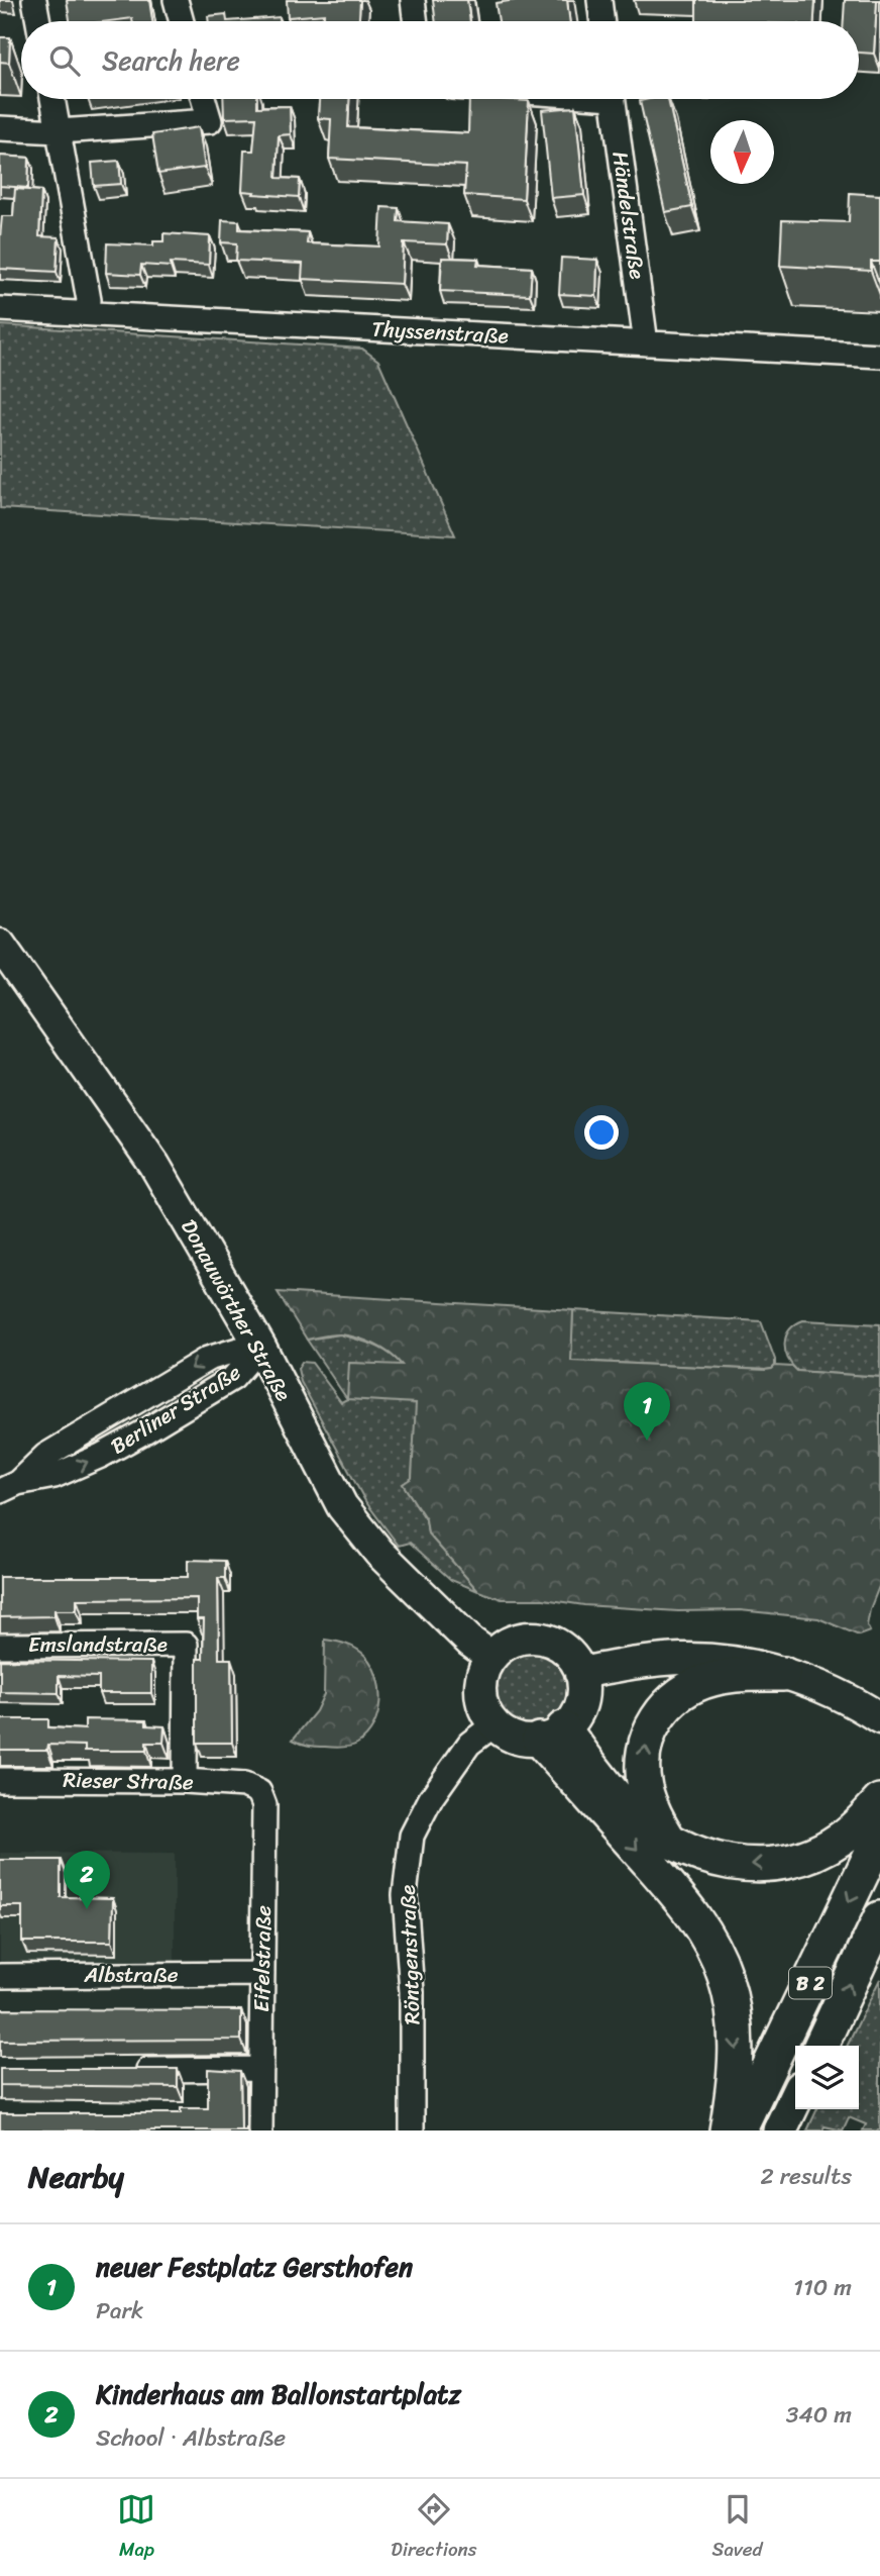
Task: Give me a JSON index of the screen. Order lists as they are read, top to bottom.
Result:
{
  "streets": {
    "highway": ["B 2"],
    "main road": ["Donauwörther Straße"],
    "street": [
      "Händelstraße",
      "Thyssenstraße",
      "Berliner Straße",
      "Emslandstraße",
      "Rieser Straße",
      "Röntgenstraße",
      "Eifelstraße",
      "Albstraße"
    ]
  },
  "crossings": [
    ["Händelstraße", "Thyssenstraße"],
    ["Donauwörther Straße", "Berliner Straße"],
    ["Donauwörther Straße", "Röntgenstraße"],
    ["Emslandstraße", "Rieser Straße"],
    ["Rieser Straße", "Eifelstraße"],
    ["Eifelstraße", "Albstraße"]
  ],
  "north": "bottom",
  "page": {
    "search": "Search here",
    "pins": ["1", "2"],
    "heading": ["Nearby", "2 results"],
    "list": [
      {
        "mark": "1",
        "name": "neuer Festplatz Gersthofen",
        "note": "Park",
        "value": "110 m"
      },
      {
        "mark": "2",
        "name": "Kinderhaus am Ballonstartplatz",
        "note": "School · Albstraße",
        "value": "340 m"
      }
    ],
    "nav": ["Map", "Directions", "Saved"]
  }
}
